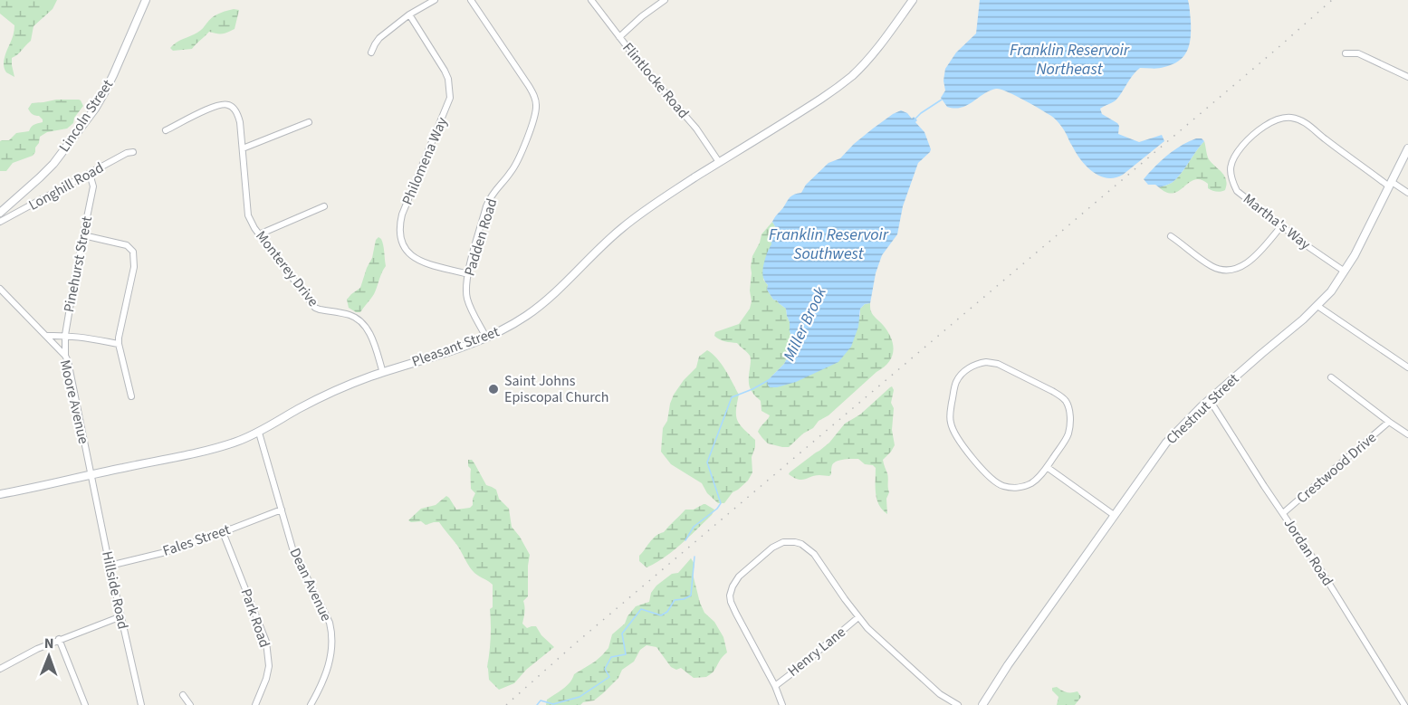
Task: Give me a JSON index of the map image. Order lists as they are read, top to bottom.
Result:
{
  "streets": {
    "street": [
      "Flintlocke Road",
      "Lincoln Street",
      "Philomena Way",
      "Longhill Road",
      "Martha's Way",
      "Padden Road",
      "Pinehurst Street",
      "Monterey Drive",
      "Pleasant Street",
      "Moore Avenue",
      "Chestnut Street",
      "Crestwood Drive",
      "Fales Street",
      "Jordan Road",
      "Dean Avenue",
      "Hillside Road",
      "Park Road",
      "Henry Lane"
    ]
  },
  "crossings": [
    ["Flintlocke Road", "Pleasant Street"],
    ["Philomena Way", "Padden Road"],
    ["Longhill Road", "Pinehurst Street"],
    ["Martha's Way", "Chestnut Street"],
    ["Padden Road", "Pleasant Street"],
    ["Pinehurst Street", "Moore Avenue"],
    ["Monterey Drive", "Pleasant Street"],
    ["Pleasant Street", "Moore Avenue"],
    ["Pleasant Street", "Dean Avenue"],
    ["Pleasant Street", "Hillside Road"],
    ["Moore Avenue", "Hillside Road"],
    ["Chestnut Street", "Jordan Road"],
    ["Crestwood Drive", "Jordan Road"],
    ["Fales Street", "Dean Avenue"],
    ["Fales Street", "Hillside Road"],
    ["Fales Street", "Park Road"]
  ],
  "water": ["Franklin Reservoir Northeast", "Franklin Reservoir Southwest", "Miller Brook"],
  "places": ["Saint Johns Episcopal Church"],
  "north": "top"
}
